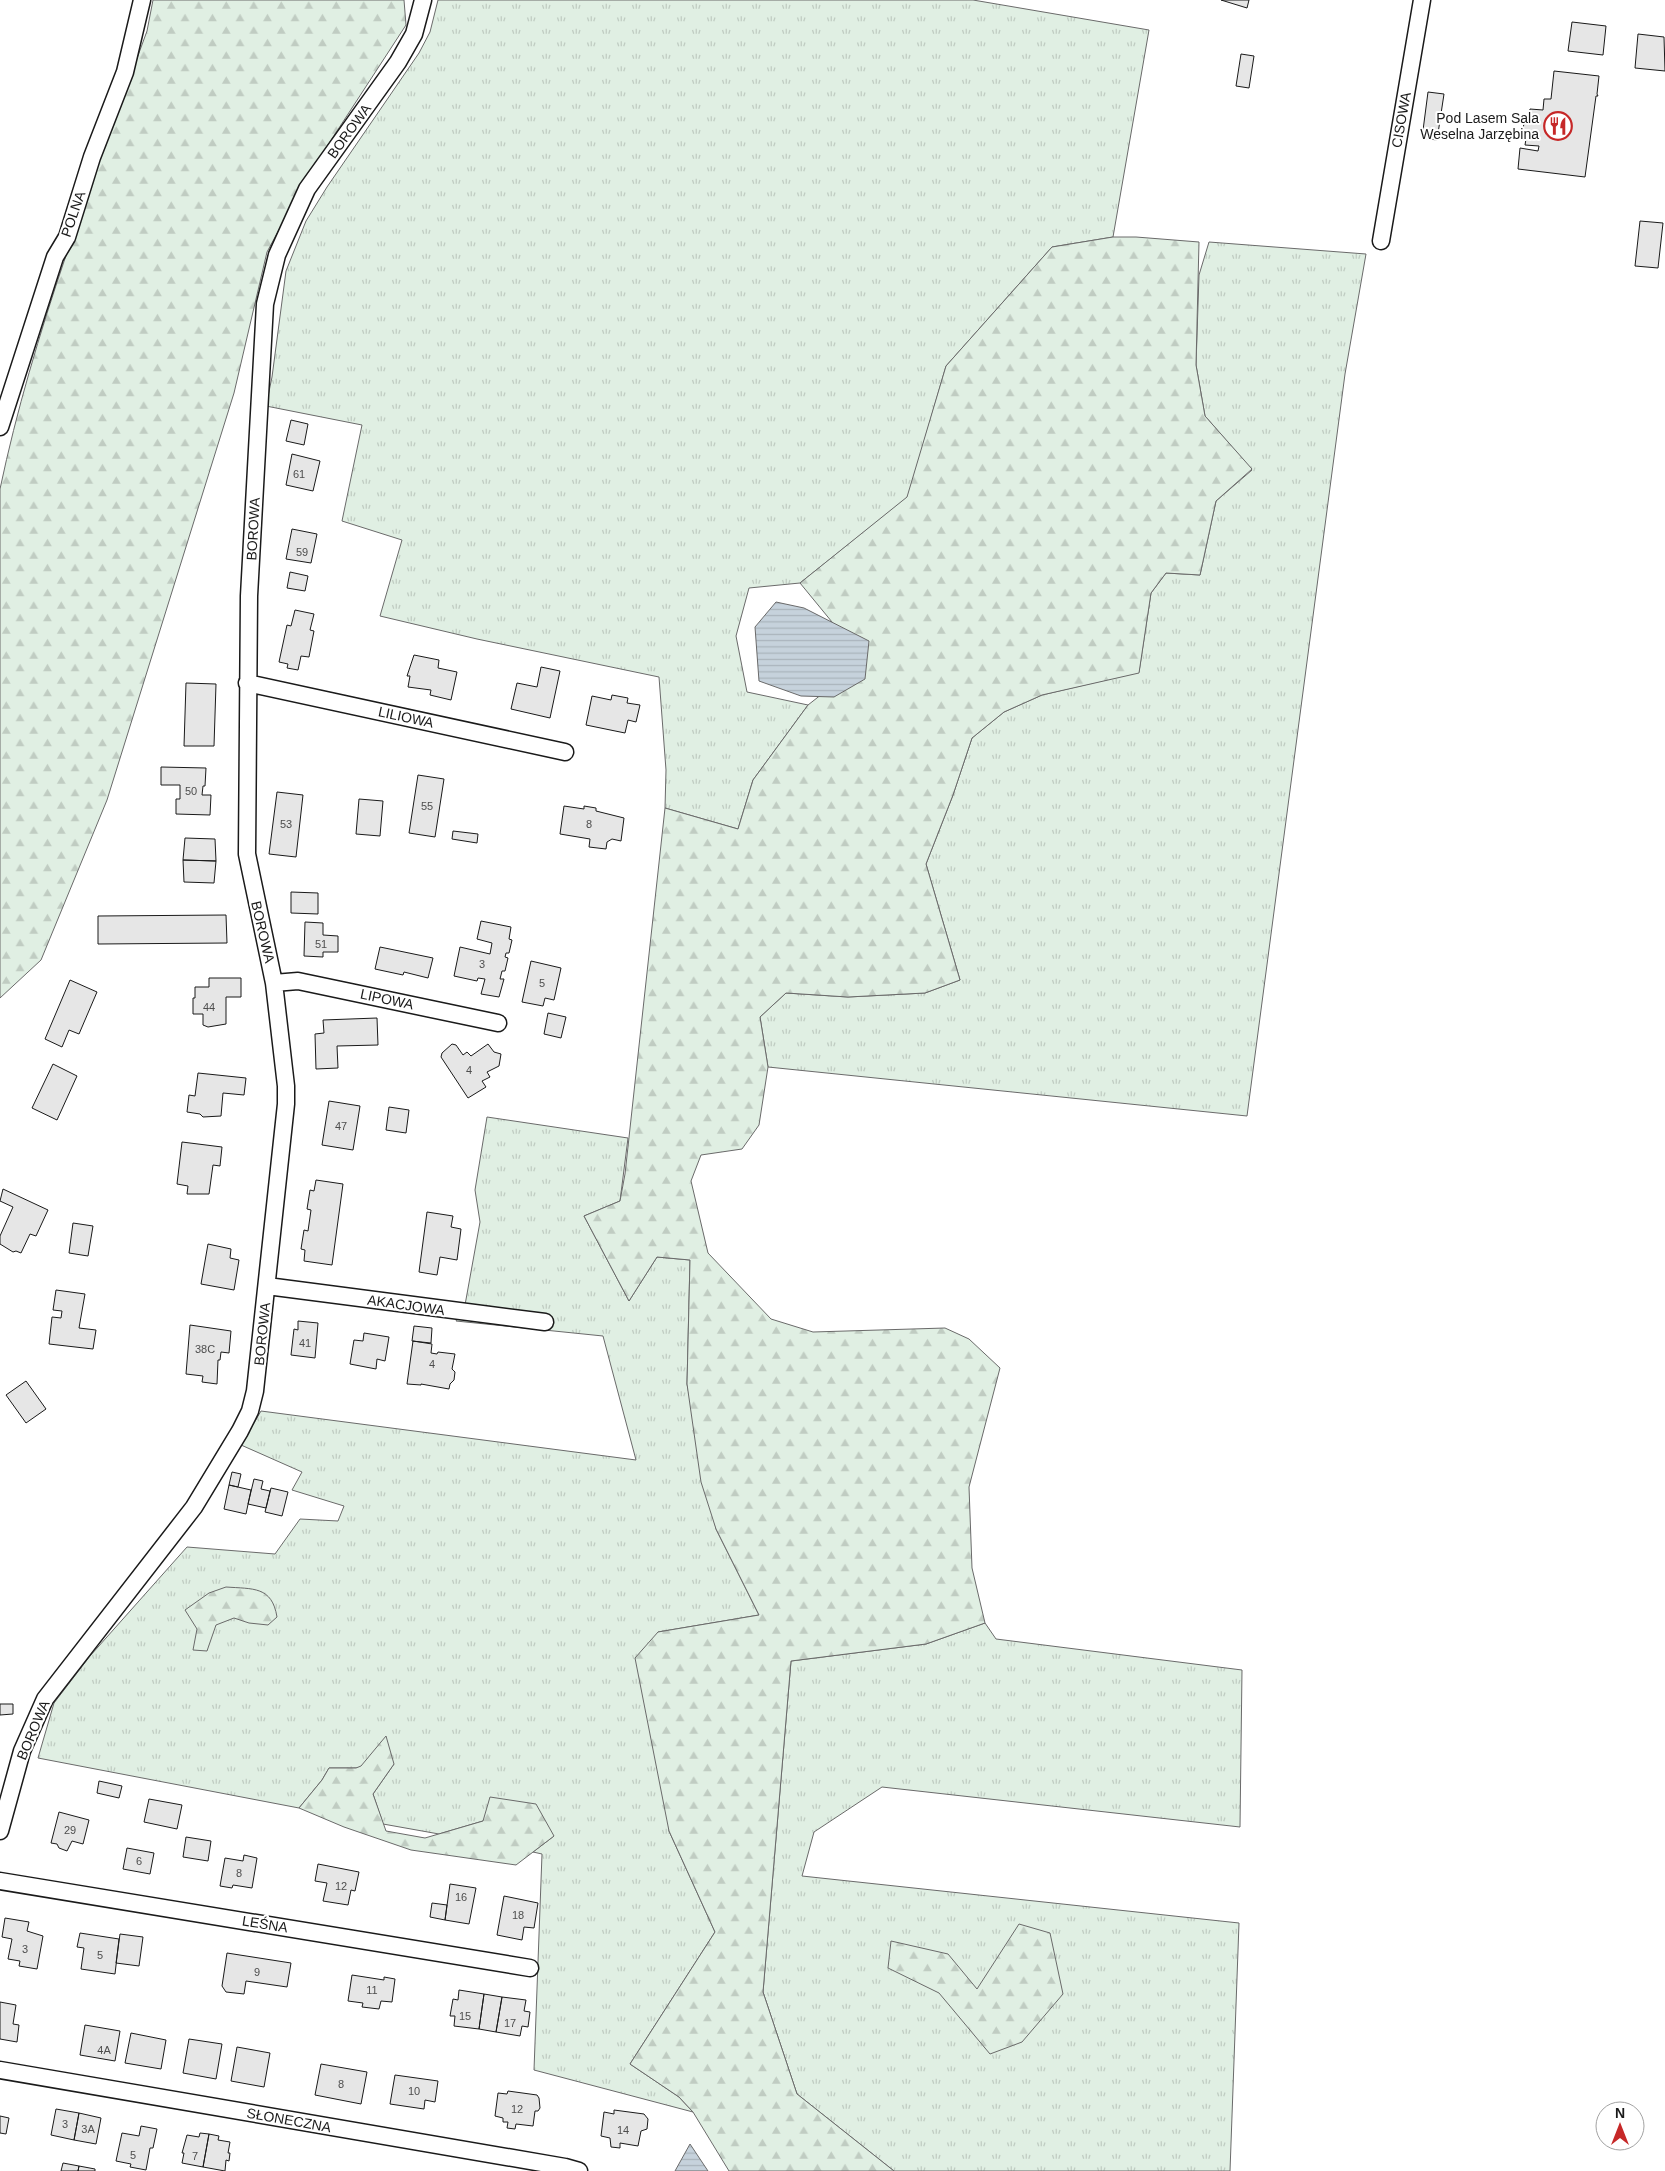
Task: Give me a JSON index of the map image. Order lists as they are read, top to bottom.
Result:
{
  "streets": {
    "street": [
      "CISOWA",
      "BOROWA",
      "POLNA",
      "LILIOWA",
      "LIPOWA",
      "AKACJOWA",
      "LEŚNA",
      "SŁONECZNA"
    ]
  },
  "crossings": [
    ["BOROWA", "LILIOWA"],
    ["BOROWA", "LIPOWA"],
    ["BOROWA", "AKACJOWA"]
  ],
  "places": {
    "restaurant": ["Pod Lasem Sala Weselna Jarzębina"]
  },
  "house_numbers": [
    "61",
    "59",
    "50",
    "55",
    "53",
    "8",
    "51",
    "3",
    "5",
    "44",
    "4",
    "47",
    "41",
    "38C",
    "4",
    "29",
    "6",
    "8",
    "12",
    "16",
    "18",
    "3",
    "5",
    "9",
    "11",
    "15",
    "17",
    "4A",
    "8",
    "10",
    "12",
    "3",
    "3A",
    "14",
    "5",
    "7"
  ],
  "north": "top"
}
